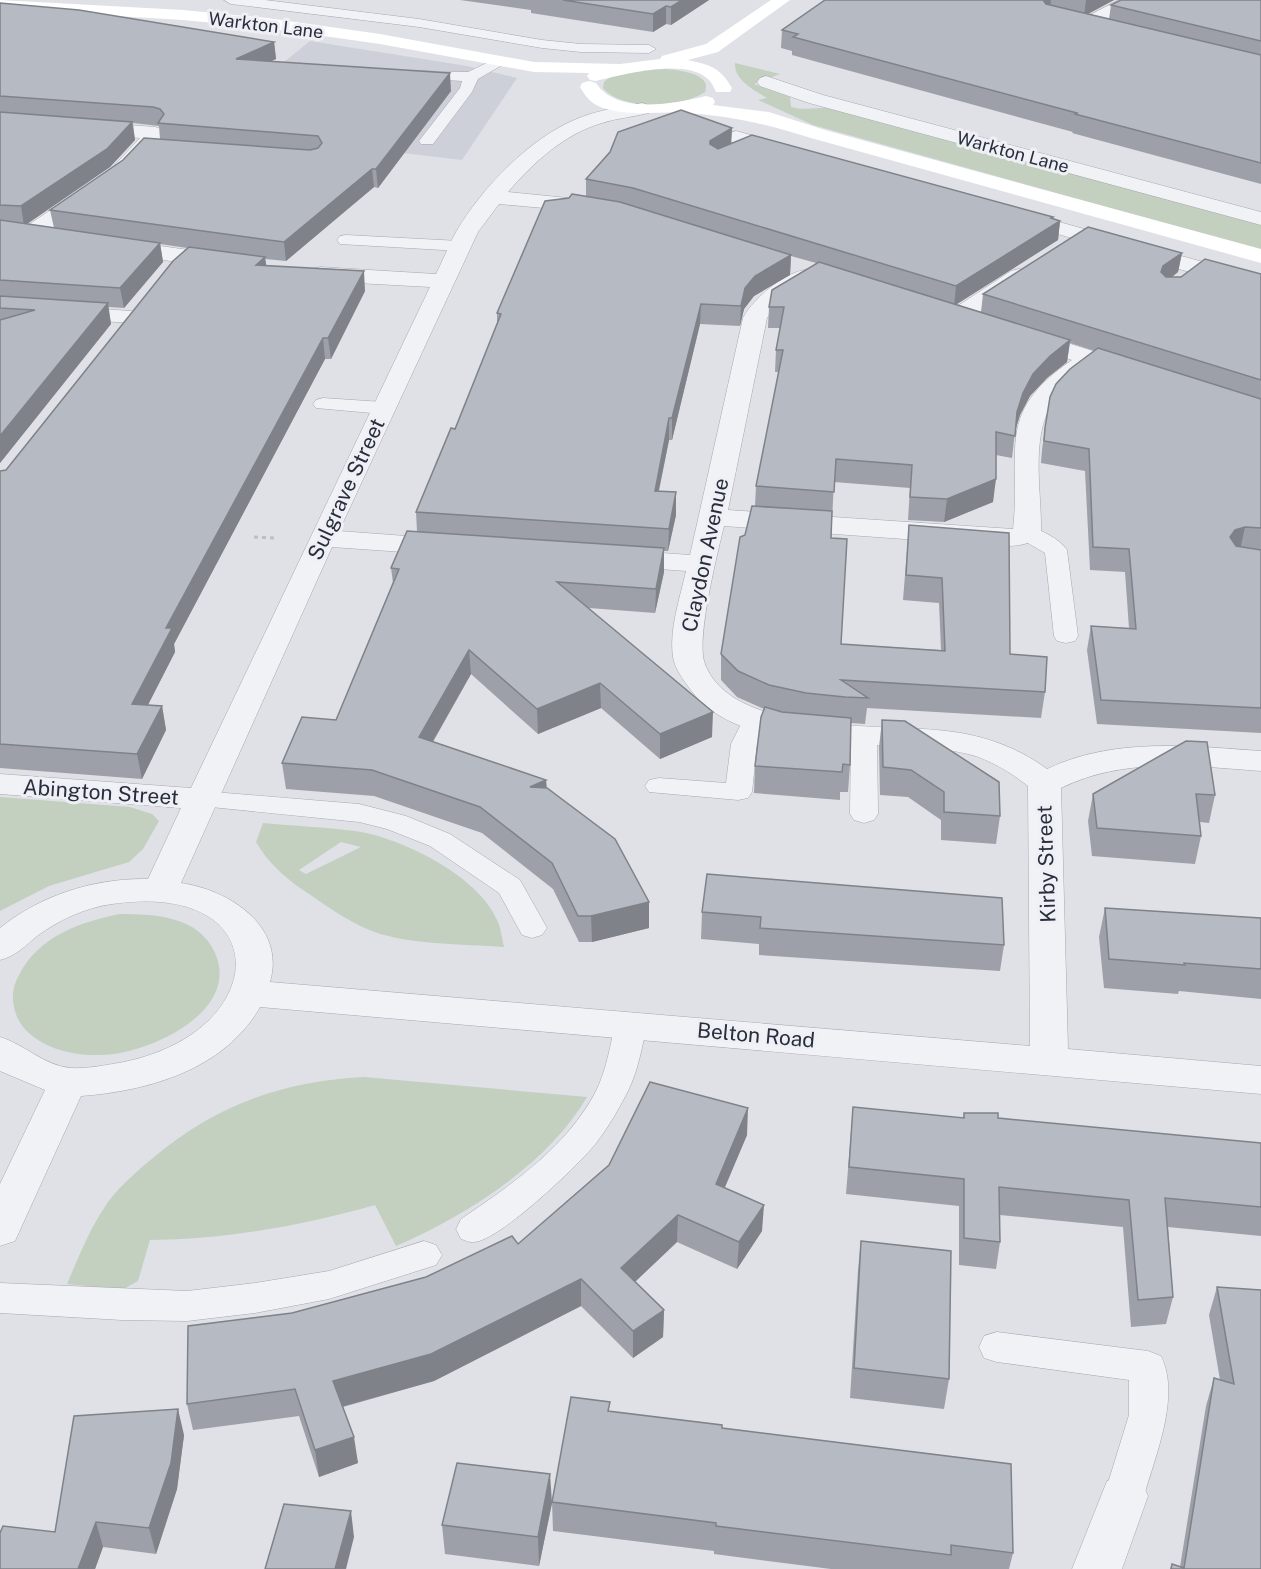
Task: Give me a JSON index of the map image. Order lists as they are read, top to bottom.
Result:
{
  "streets": {
    "street": [
      "Warkton Lane",
      "Sulgrave Street",
      "Claydon Avenue",
      "Abington Street",
      "Kirby Street",
      "Belton Road"
    ]
  },
  "crossings": [
    ["Warkton Lane", "Sulgrave Street"],
    ["Sulgrave Street", "Abington Street"],
    ["Claydon Avenue", "Kirby Street"],
    ["Kirby Street", "Belton Road"]
  ]
}
